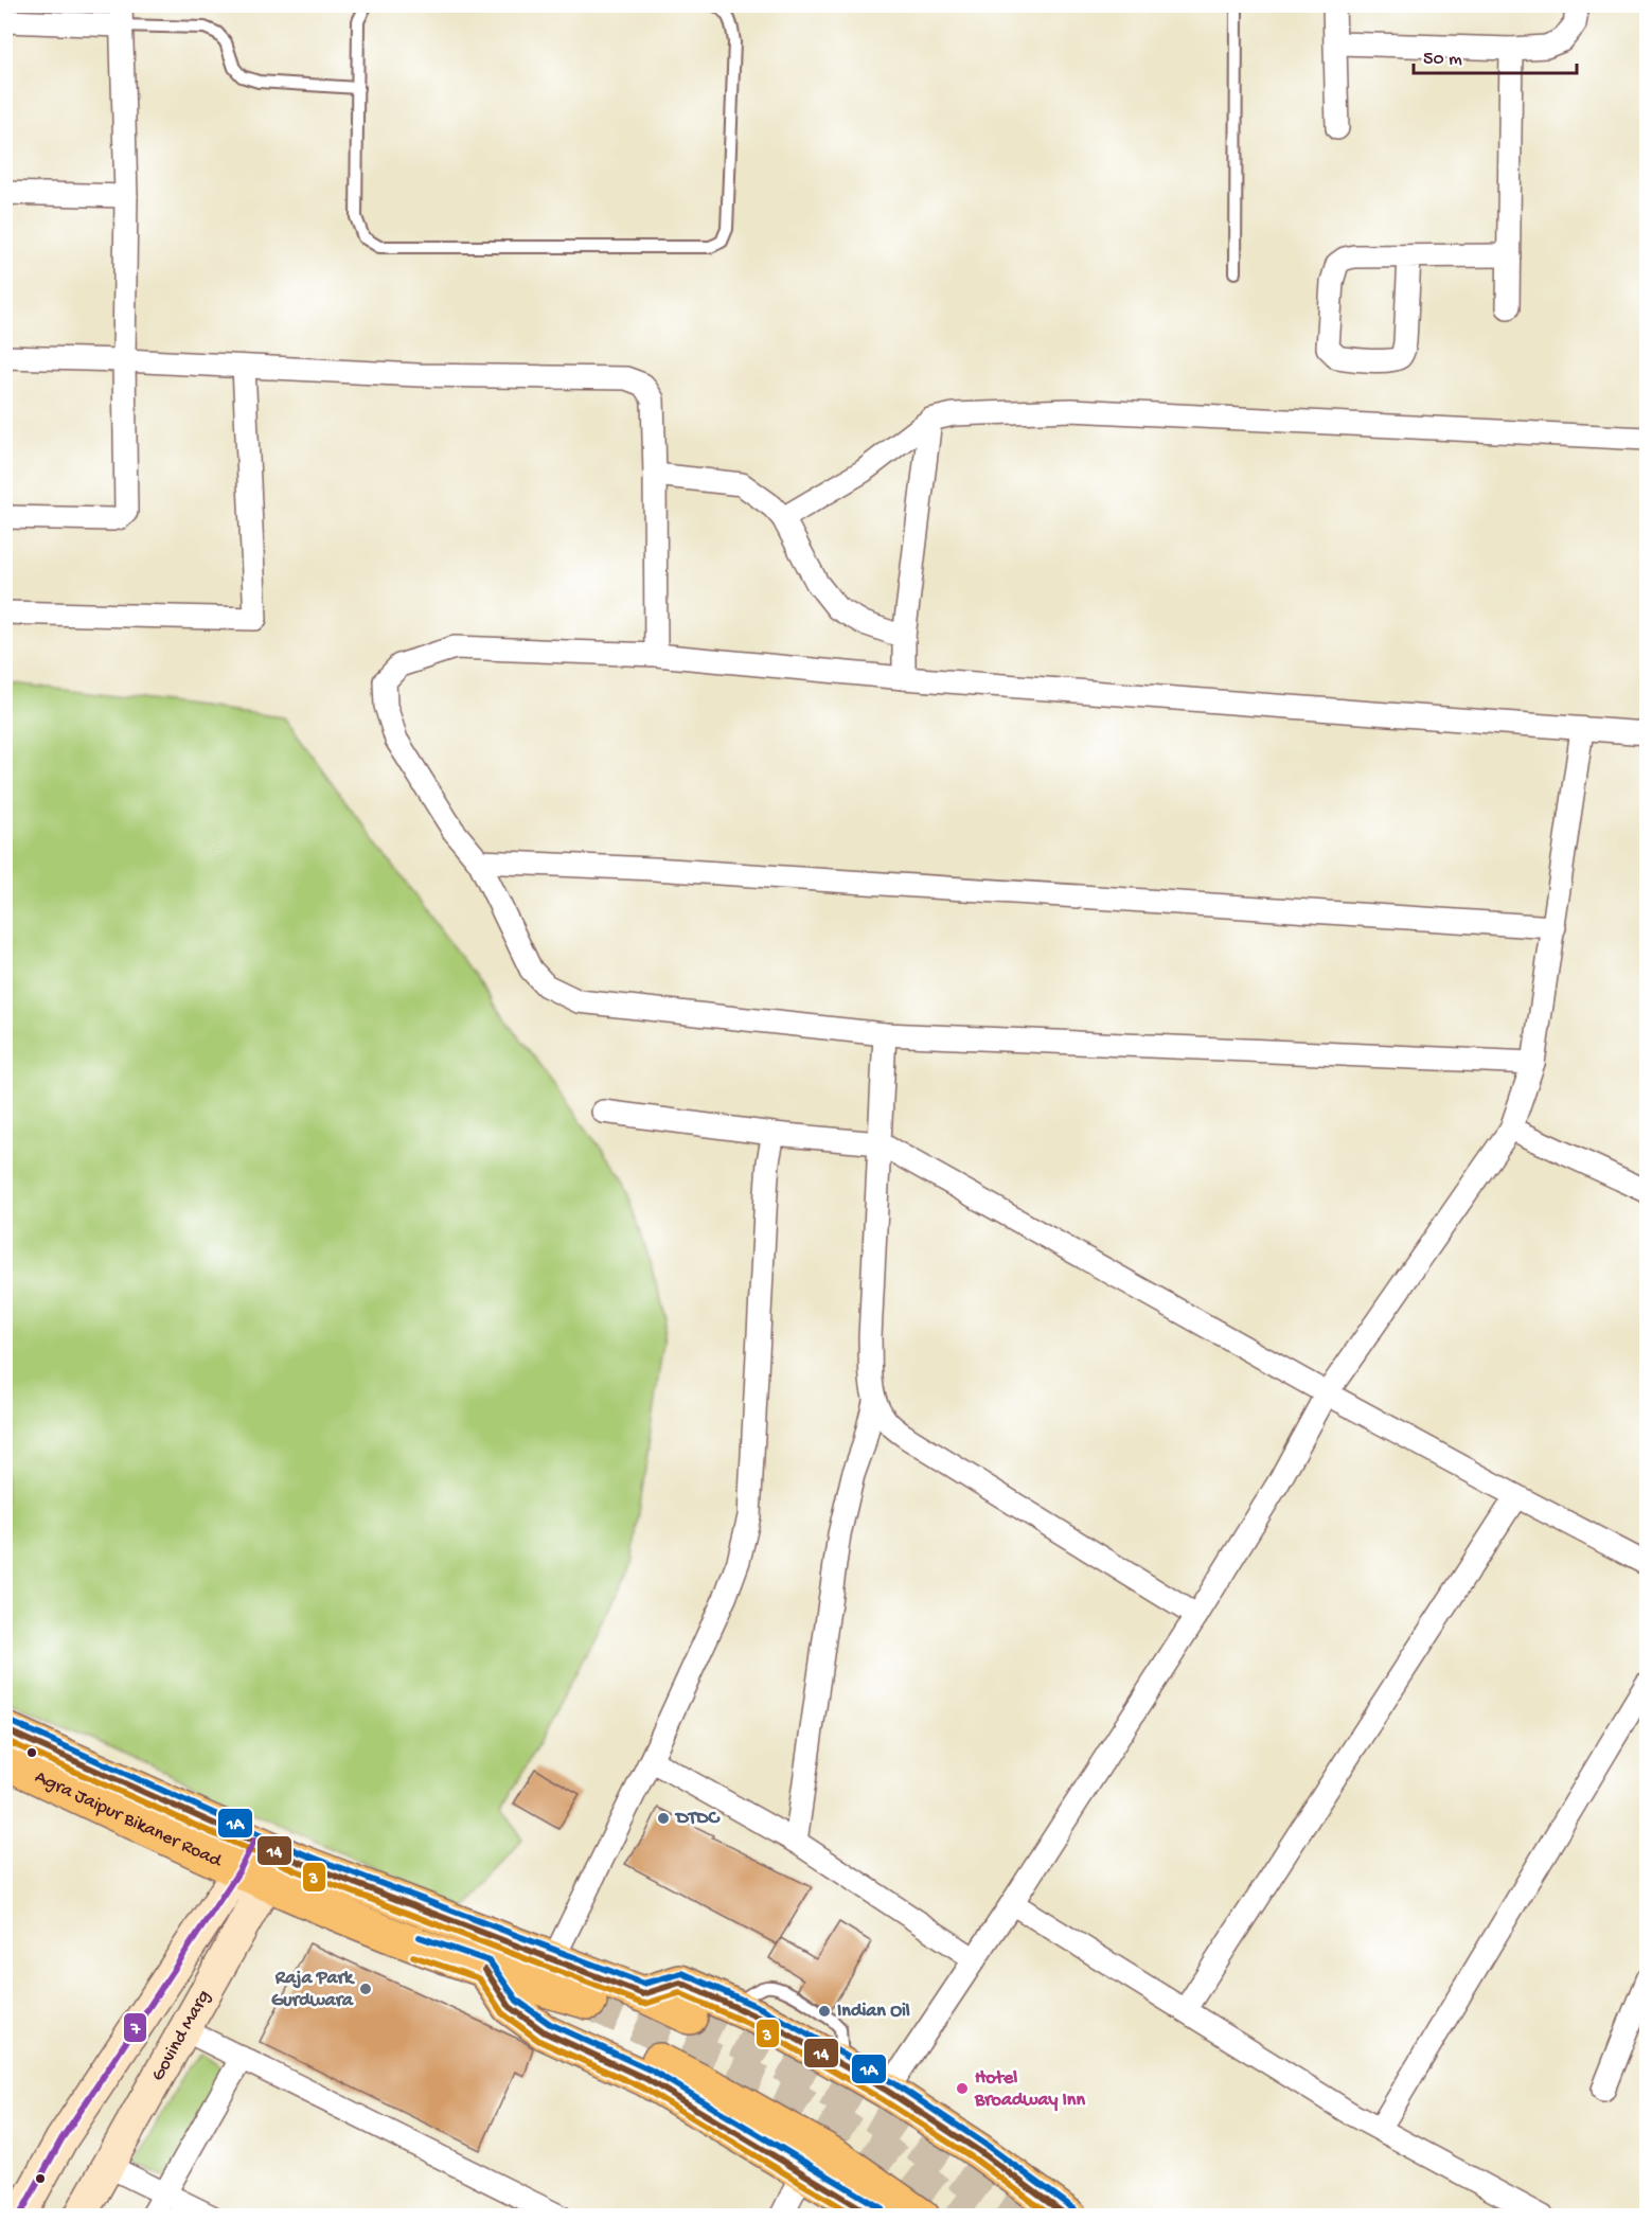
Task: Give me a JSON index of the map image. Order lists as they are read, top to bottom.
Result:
{
  "streets": {
    "highway": ["Agra Jaipur Bikaner Road"],
    "street": ["Govind Marg"]
  },
  "crossings": [
    ["Agra Jaipur Bikaner Road", "Govind Marg"]
  ],
  "places": [
    "DTDC",
    "Raja Park Gurdwara",
    "Indian Oil",
    "Hotel Broadway Inn"
  ],
  "lines": [
    "transit line 1A",
    "transit line 14",
    "transit line 3",
    "transit line 7"
  ],
  "scale_bar": "50 m"
}
